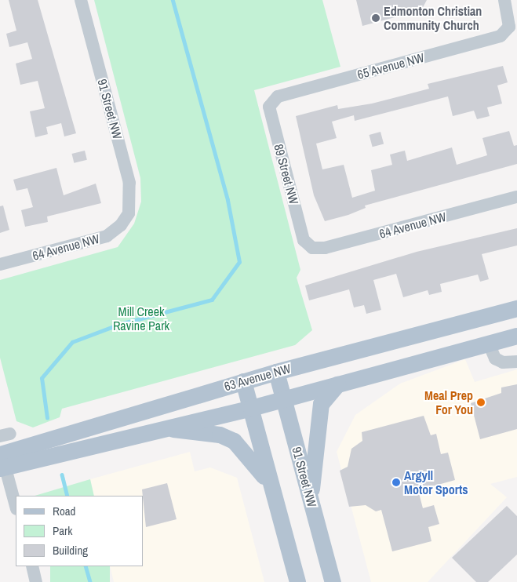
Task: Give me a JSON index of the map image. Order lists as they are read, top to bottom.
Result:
{
  "streets": {
    "main road": ["91 Street NW", "63 Avenue NW"],
    "street": ["65 Avenue NW", "89 Street NW", "64 Avenue NW"]
  },
  "crossings": [
    ["65 Avenue NW", "89 Street NW"],
    ["91 Street NW", "64 Avenue NW"],
    ["91 Street NW", "63 Avenue NW"],
    ["89 Street NW", "64 Avenue NW"]
  ],
  "parks": ["Mill Creek Ravine Park"],
  "places": ["Edmonton Christian Community Church", "Meal Prep For You", "Argyll Motor Sports"],
  "legend": ["Road", "Park", "Building"]
}
